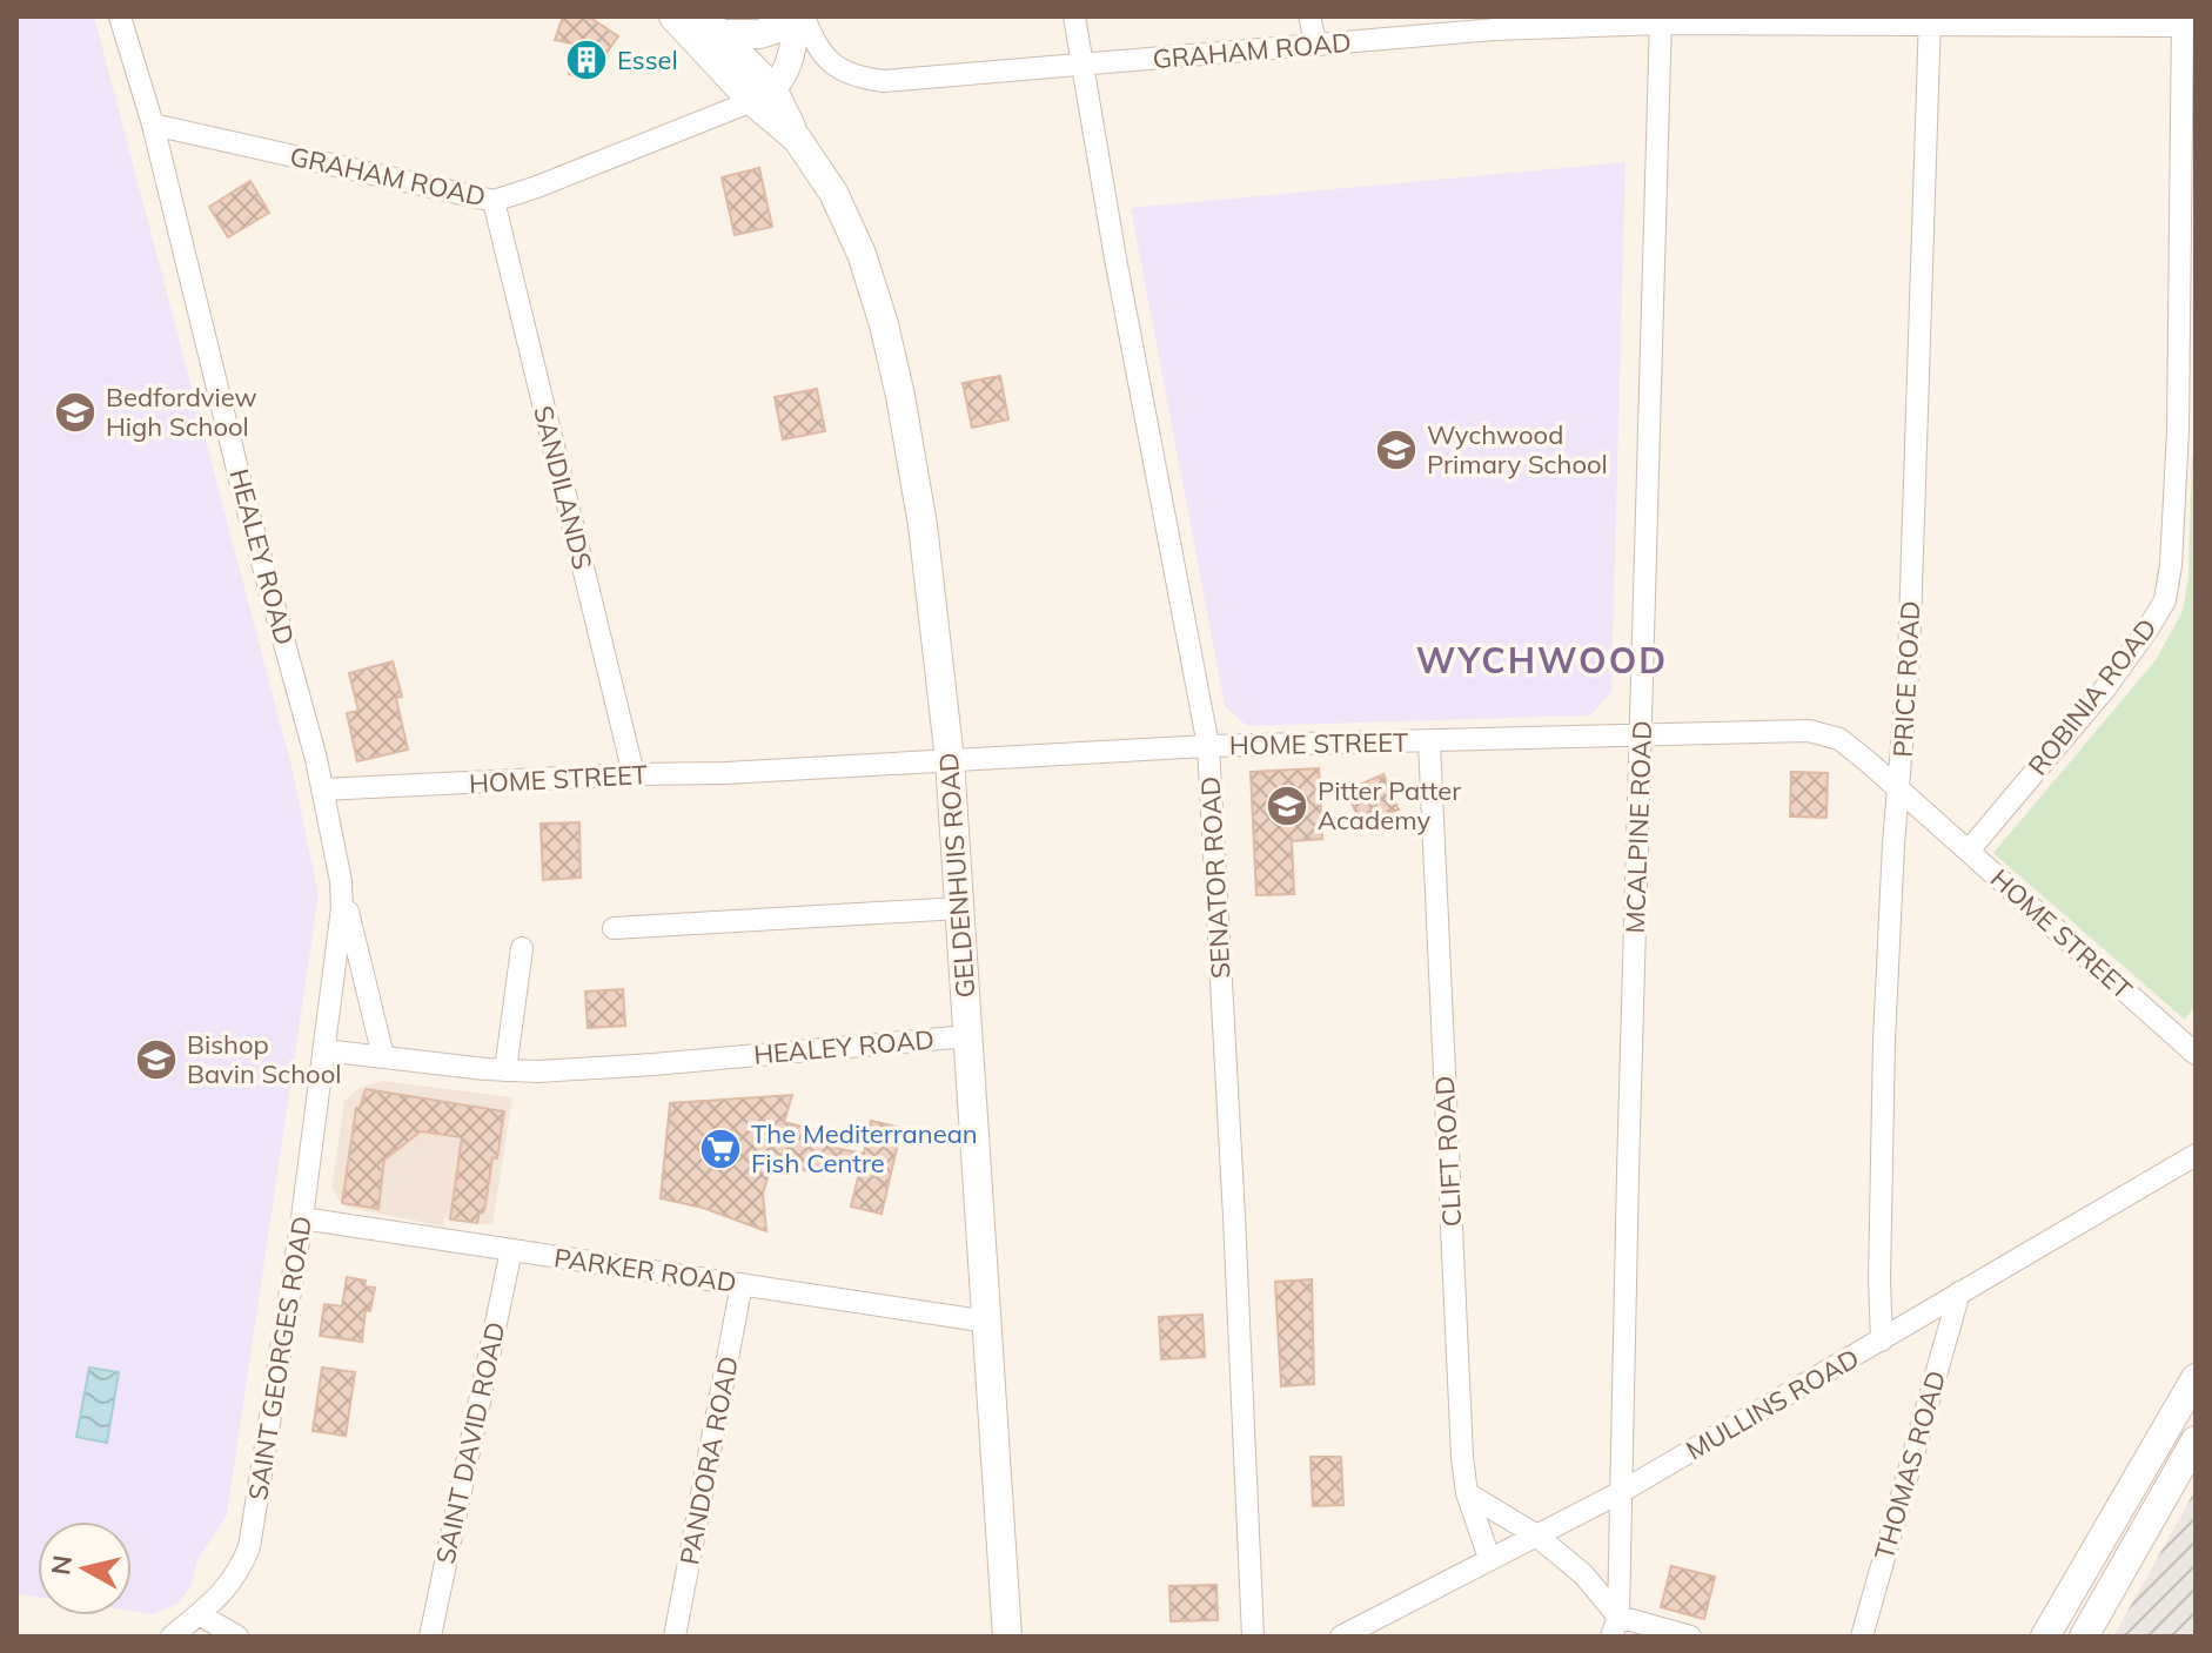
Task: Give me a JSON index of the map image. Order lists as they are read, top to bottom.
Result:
{
  "streets": {
    "main road": ["GELDENHUIS ROAD"],
    "street": [
      "GRAHAM ROAD",
      "SANDILANDS",
      "HEALEY ROAD",
      "PRICE ROAD",
      "ROBINIA ROAD",
      "HOME STREET",
      "MCALPINE ROAD",
      "SENATOR ROAD",
      "CLIFT ROAD",
      "PARKER ROAD",
      "SAINT GEORGES ROAD",
      "MULLINS ROAD",
      "SAINT DAVID ROAD",
      "PANDORA ROAD",
      "THOMAS ROAD"
    ]
  },
  "crossings": [
    ["GRAHAM ROAD", "SANDILANDS"],
    ["GRAHAM ROAD", "HEALEY ROAD"],
    ["GRAHAM ROAD", "PRICE ROAD"],
    ["GRAHAM ROAD", "ROBINIA ROAD"],
    ["GRAHAM ROAD", "MCALPINE ROAD"],
    ["GRAHAM ROAD", "GELDENHUIS ROAD"],
    ["GRAHAM ROAD", "SENATOR ROAD"],
    ["SANDILANDS", "HOME STREET"],
    ["HEALEY ROAD", "HOME STREET"],
    ["HEALEY ROAD", "GELDENHUIS ROAD"],
    ["HEALEY ROAD", "SAINT GEORGES ROAD"],
    ["PRICE ROAD", "HOME STREET"],
    ["PRICE ROAD", "MULLINS ROAD"],
    ["ROBINIA ROAD", "HOME STREET"],
    ["HOME STREET", "MCALPINE ROAD"],
    ["HOME STREET", "GELDENHUIS ROAD"],
    ["HOME STREET", "SENATOR ROAD"],
    ["HOME STREET", "CLIFT ROAD"],
    ["MCALPINE ROAD", "MULLINS ROAD"],
    ["GELDENHUIS ROAD", "PARKER ROAD"],
    ["CLIFT ROAD", "MULLINS ROAD"],
    ["PARKER ROAD", "SAINT GEORGES ROAD"],
    ["PARKER ROAD", "SAINT DAVID ROAD"],
    ["PARKER ROAD", "PANDORA ROAD"],
    ["MULLINS ROAD", "THOMAS ROAD"]
  ],
  "districts": ["WYCHWOOD"],
  "places": {
    "building": ["Essel"],
    "school or university": [
      "Bedfordview High School",
      "Wychwood Primary School",
      "Pitter Patter Academy",
      "Bishop Bavin School"
    ],
    "supermarket": ["The Mediterranean Fish Centre"]
  },
  "north": "left"
}
